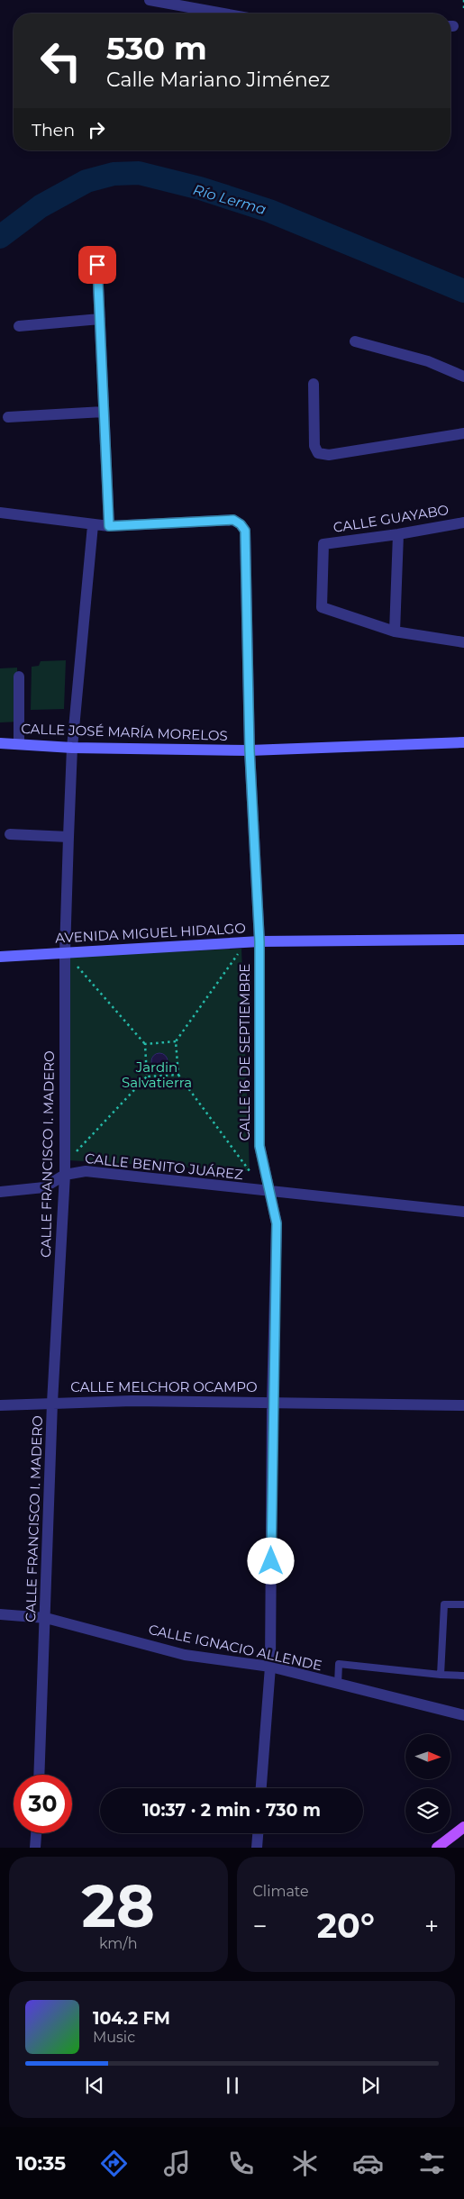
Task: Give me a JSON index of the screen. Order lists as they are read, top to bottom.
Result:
{
  "streets": {
    "street": [
      "CALLE GUAYABO",
      "CALLE JOSÉ MARÍA MORELOS",
      "AVENIDA MIGUEL HIDALGO",
      "CALLE 16 DE SEPTIEMBRE",
      "CALLE FRANCISCO I. MADERO",
      "CALLE BENITO JUÁREZ",
      "CALLE MELCHOR OCAMPO",
      "CALLE IGNACIO ALLENDE"
    ]
  },
  "crossings": [
    ["CALLE JOSÉ MARÍA MORELOS", "CALLE 16 DE SEPTIEMBRE"],
    ["CALLE JOSÉ MARÍA MORELOS", "CALLE FRANCISCO I. MADERO"],
    ["AVENIDA MIGUEL HIDALGO", "CALLE 16 DE SEPTIEMBRE"],
    ["AVENIDA MIGUEL HIDALGO", "CALLE FRANCISCO I. MADERO"],
    ["CALLE 16 DE SEPTIEMBRE", "CALLE BENITO JUÁREZ"],
    ["CALLE 16 DE SEPTIEMBRE", "CALLE MELCHOR OCAMPO"],
    ["CALLE 16 DE SEPTIEMBRE", "CALLE IGNACIO ALLENDE"],
    ["CALLE FRANCISCO I. MADERO", "CALLE BENITO JUÁREZ"],
    ["CALLE FRANCISCO I. MADERO", "CALLE MELCHOR OCAMPO"],
    ["CALLE FRANCISCO I. MADERO", "CALLE IGNACIO ALLENDE"]
  ],
  "water": ["Río Lerma"],
  "parks": ["Jardin Salvatierra"],
  "north": "right",
  "page": {
    "turn": ["530 m", "Calle Mariano Jiménez"],
    "then": "Then",
    "limit": "30",
    "trip": "10:37 · 2 min · 730 m",
    "tile": [
      ["28", "km/h"],
      "Climate"
    ],
    "heat": ["−", "20°", "+"],
    "song": ["104.2 FM", "Music"],
    "tabs": "10:35"
  }
}
